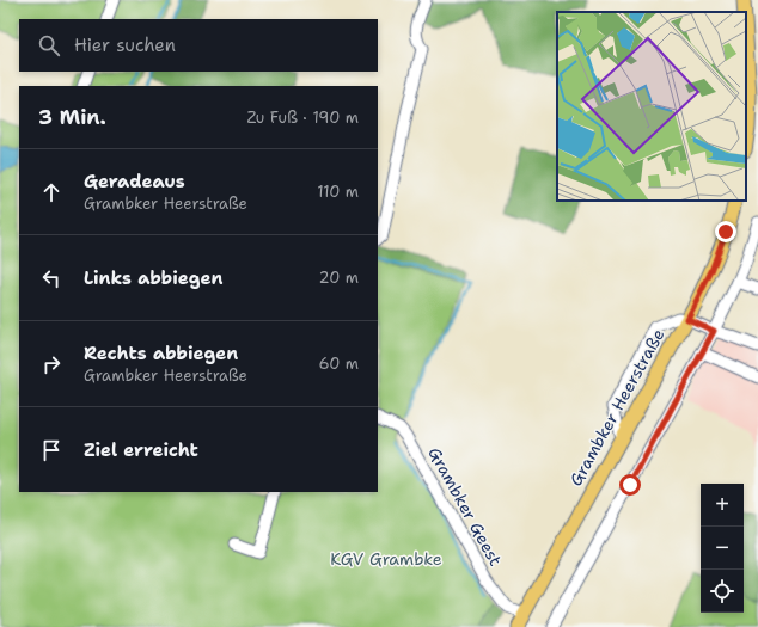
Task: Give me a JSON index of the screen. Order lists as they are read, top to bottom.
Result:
{
  "streets": {
    "main road": ["Grambker Heerstraße"],
    "street": ["Grambker Geest"]
  },
  "crossings": [
    ["Grambker Heerstraße", "Grambker Geest"]
  ],
  "parks": ["KGV Grambke"],
  "page": {
    "search": "Hier suchen",
    "heading": ["3 Min.", "Zu Fuß · 190 m"],
    "list": [
      ["Geradeaus", "Grambker Heerstraße", "110 m"],
      ["Links abbiegen", "20 m"],
      ["Rechts abbiegen", "Grambker Heerstraße", "60 m"],
      "Ziel erreicht"
    ],
    "map_buttons": ["+", "−"]
  }
}
